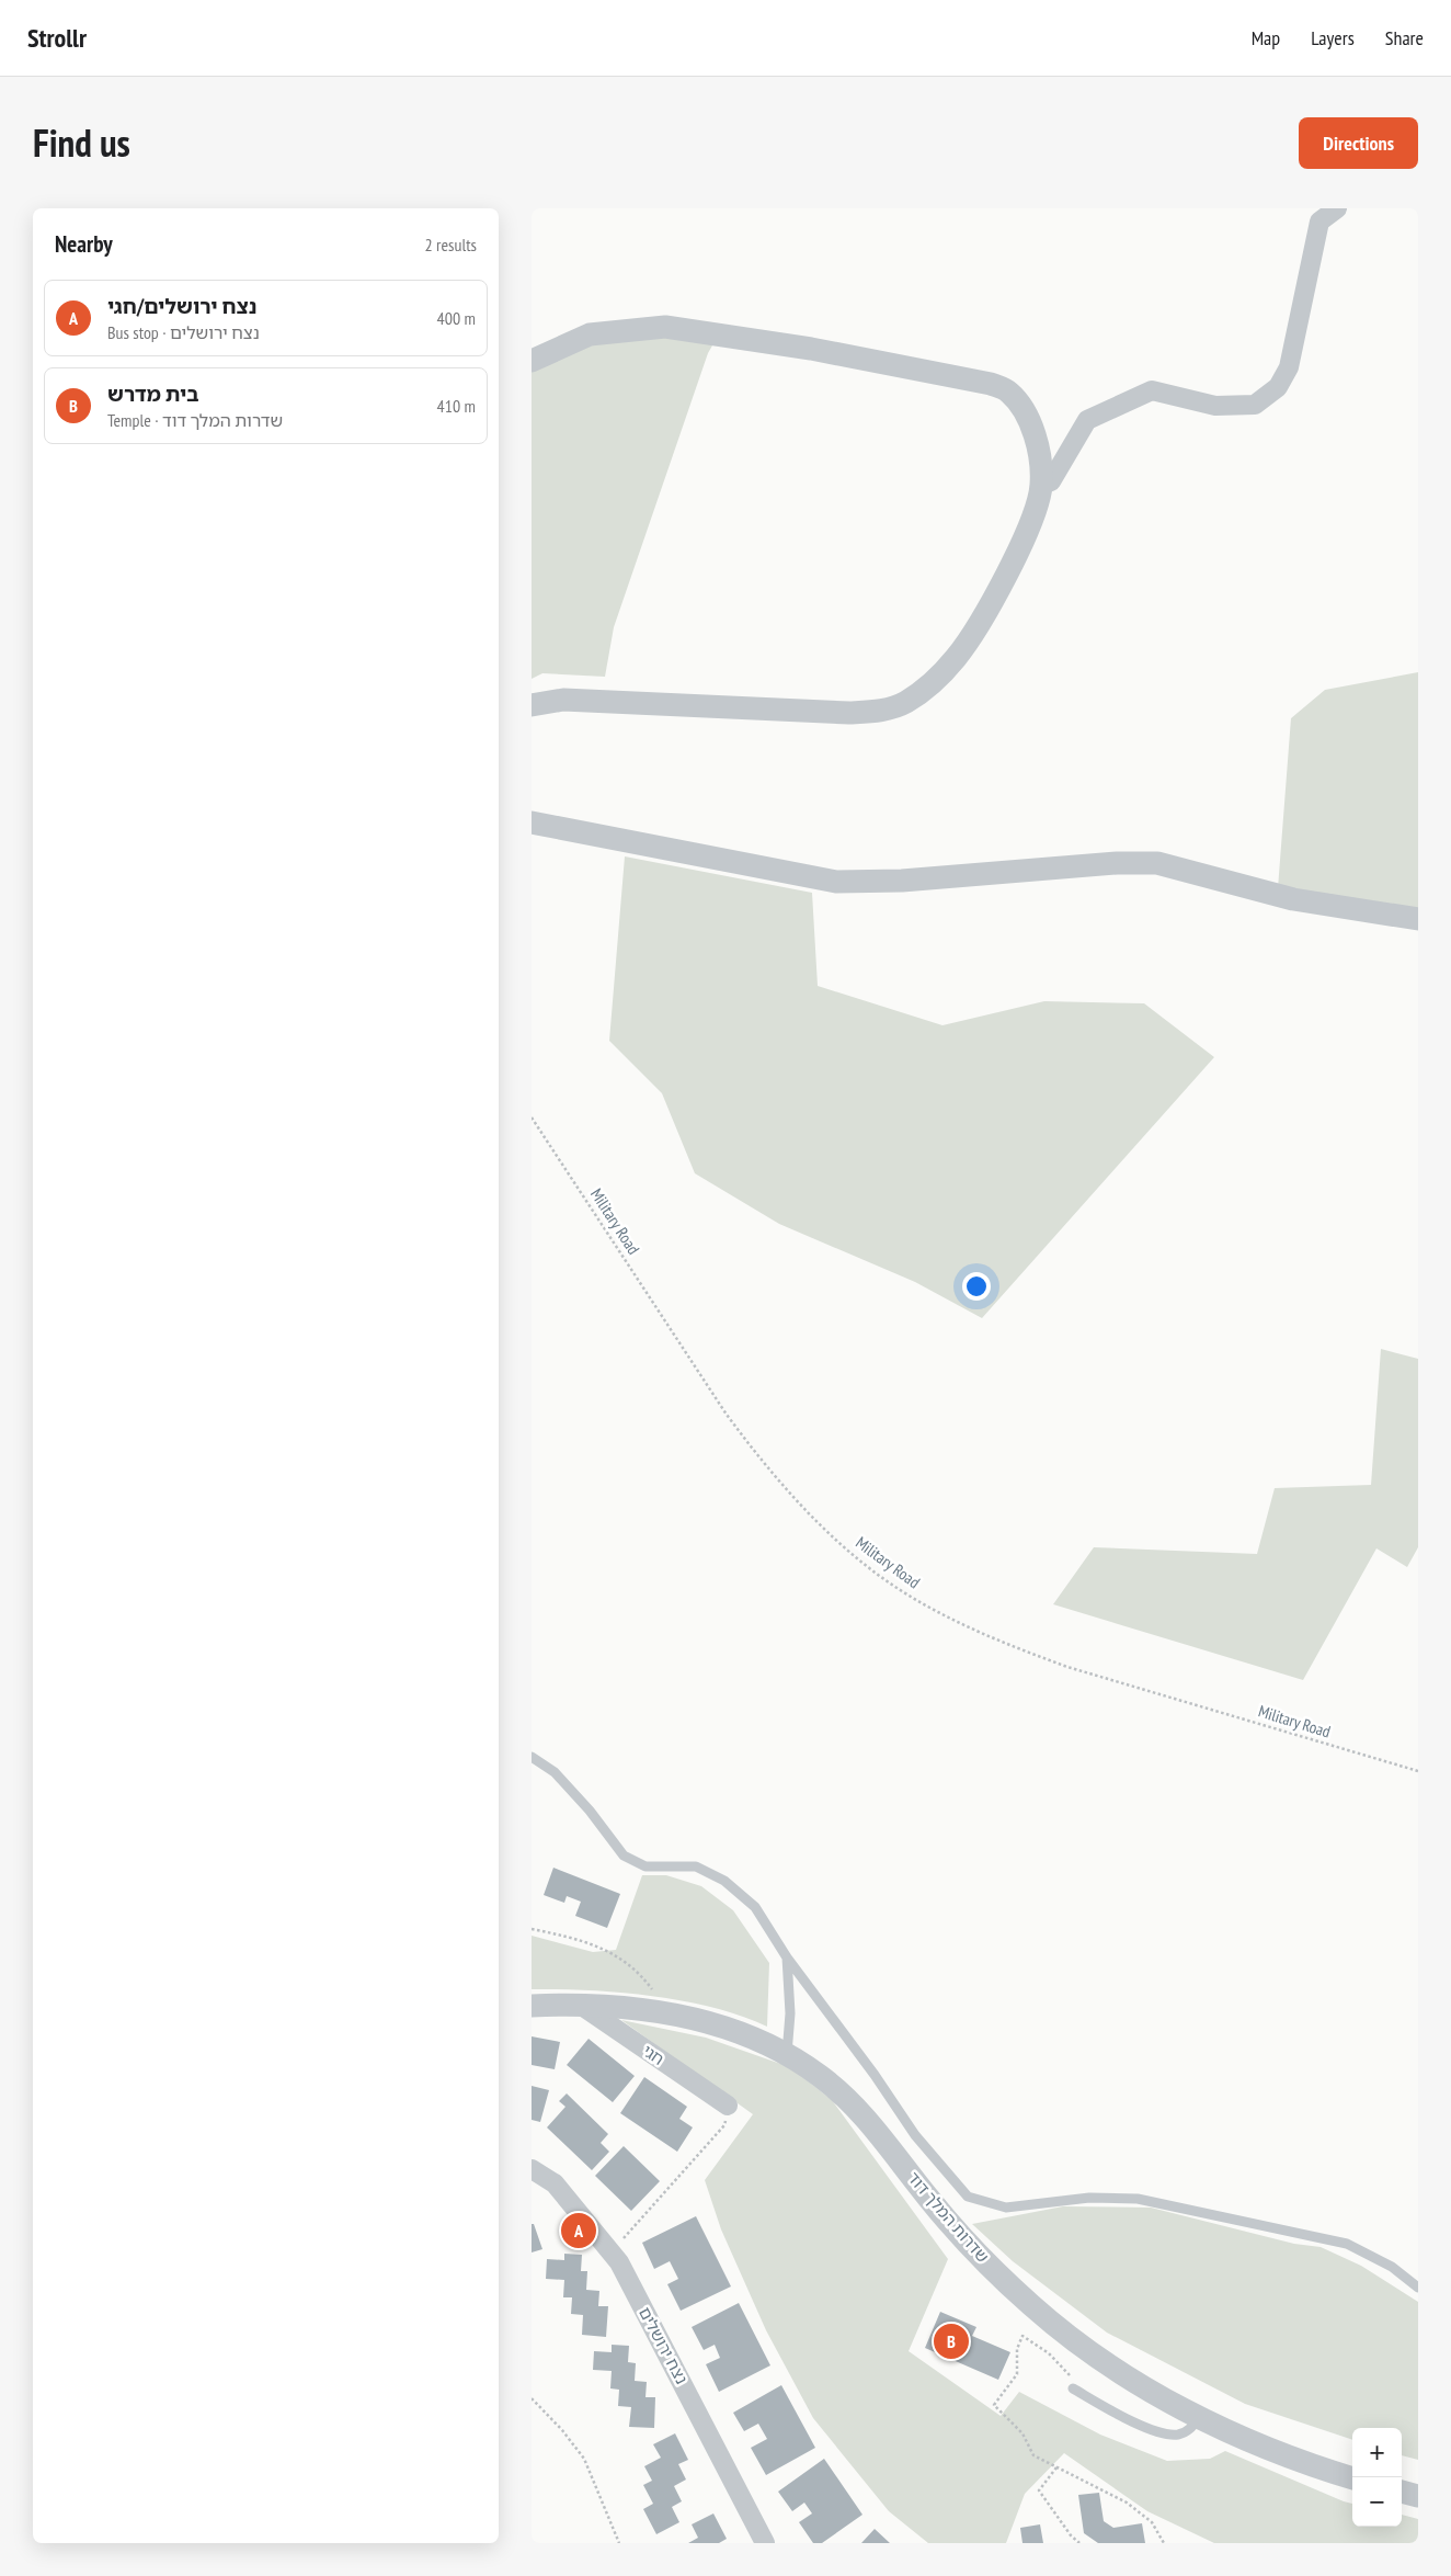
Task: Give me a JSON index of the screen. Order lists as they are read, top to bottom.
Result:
{
  "streets": {
    "street": ["חגי", "שדרות המלך דוד", "נצח ירושלים"],
    "path": ["Military Road"]
  },
  "crossings": [
    ["חגי", "שדרות המלך דוד"]
  ],
  "page": {
    "header": "Strollr",
    "nav": ["Map", "Layers", "Share"],
    "title": "Find us",
    "buttons": "Directions",
    "heading": ["Nearby", "2 results"],
    "list": [
      {
        "mark": "A",
        "name": "נצח ירושלים/חגי",
        "note": "Bus stop · נצח ירושלים",
        "value": "400 m"
      },
      {
        "mark": "B",
        "name": "בית מדרש",
        "note": "Temple · שדרות המלך דוד",
        "value": "410 m"
      }
    ],
    "pins": ["A", "B"],
    "map_buttons": ["+", "−"]
  }
}
